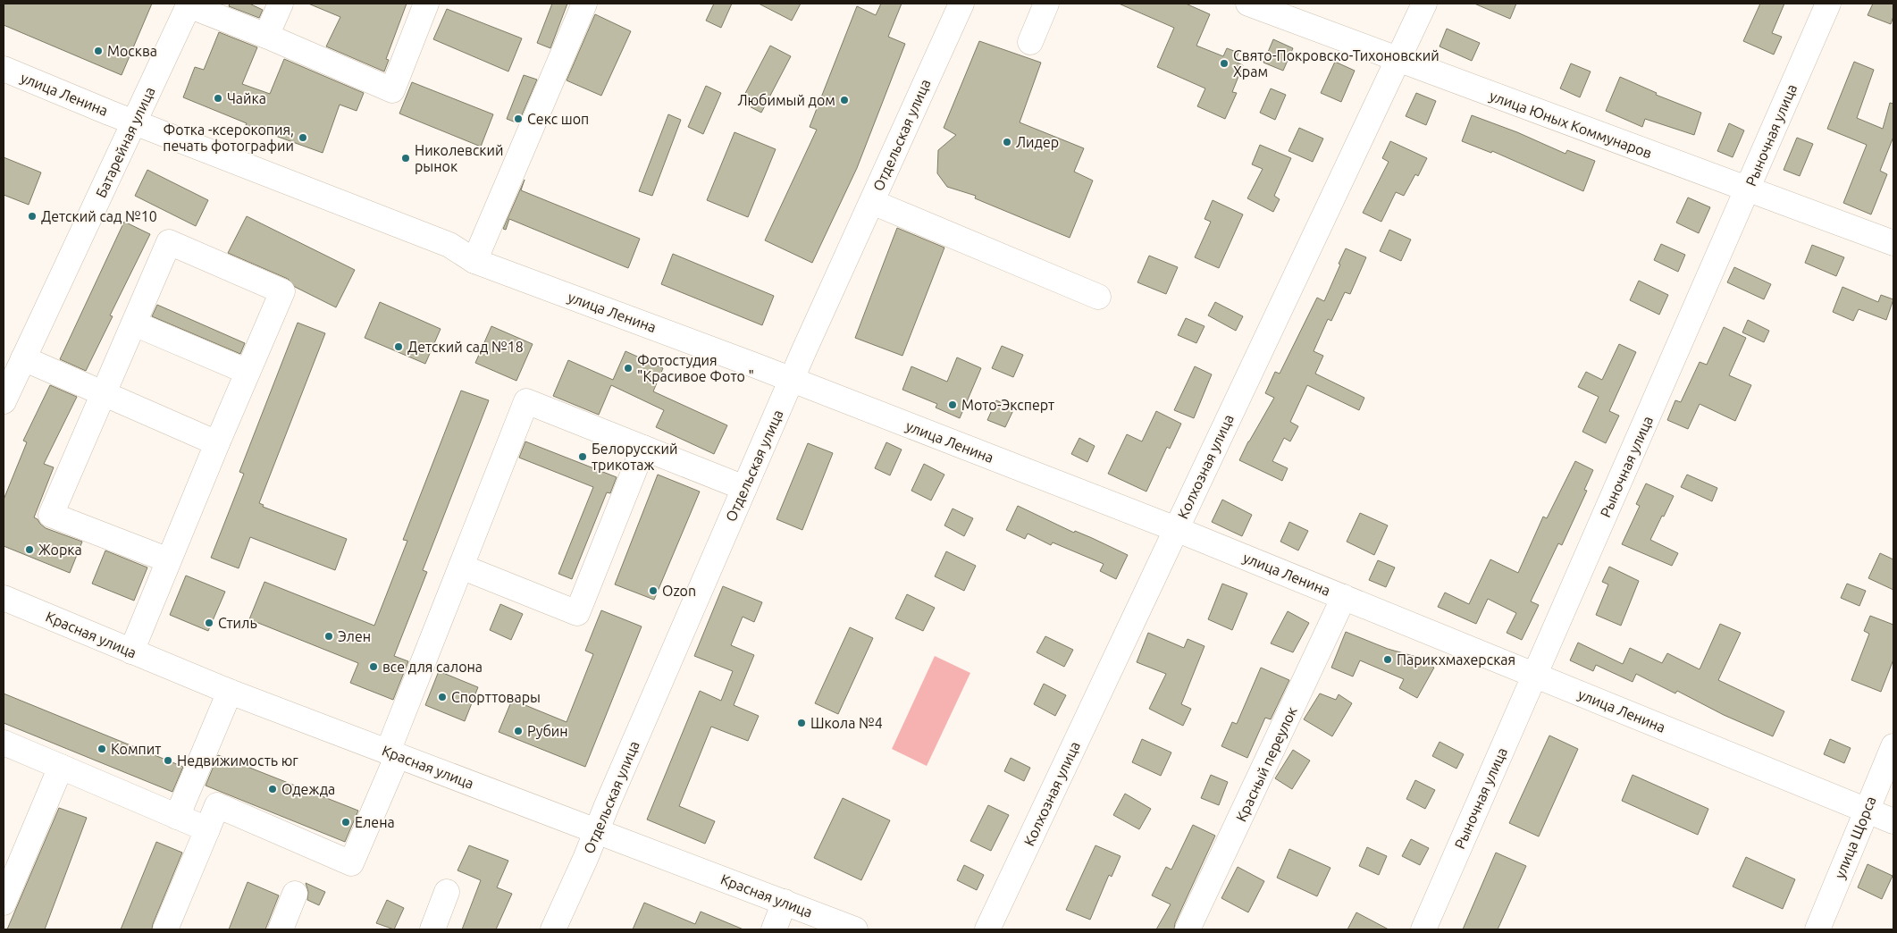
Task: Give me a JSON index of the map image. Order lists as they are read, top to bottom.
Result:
{
  "streets": {
    "street": [
      "улица Ленина",
      "улица Юных Коммунаров",
      "Отдельская улица",
      "Рыночная улица",
      "Батарейная улица",
      "Колхозная улица",
      "Красная улица",
      "Красный переулок",
      "улица Щорса"
    ]
  },
  "crossings": [
    ["улица Ленина", "Отдельская улица"],
    ["улица Ленина", "Рыночная улица"],
    ["улица Ленина", "Батарейная улица"],
    ["улица Ленина", "Колхозная улица"],
    ["улица Ленина", "Красный переулок"],
    ["улица Ленина", "улица Щорса"],
    ["улица Юных Коммунаров", "Рыночная улица"],
    ["улица Юных Коммунаров", "Колхозная улица"],
    ["Отдельская улица", "Красная улица"]
  ],
  "places": [
    "Москва",
    "Свято-Покровско-Тихоновский Храм",
    "Чайка",
    "Любимый дом",
    "Секс шоп",
    "Фотка -ксерокопия, печать фотографии",
    "Лидер",
    "Николевский рынок",
    "Детский сад №10",
    "Детский сад №18",
    "Фотостудия \"Красивое Фото \"",
    "Мото-Эксперт",
    "Белорусский трикотаж",
    "Жорка",
    "Ozon",
    "Стиль",
    "Элен",
    "Парикхмахерская",
    "все для салона",
    "Спорттовары",
    "Школа №4",
    "Рубин",
    "Компит",
    "Недвижимость юг",
    "Одежда",
    "Елена"
  ]
}
